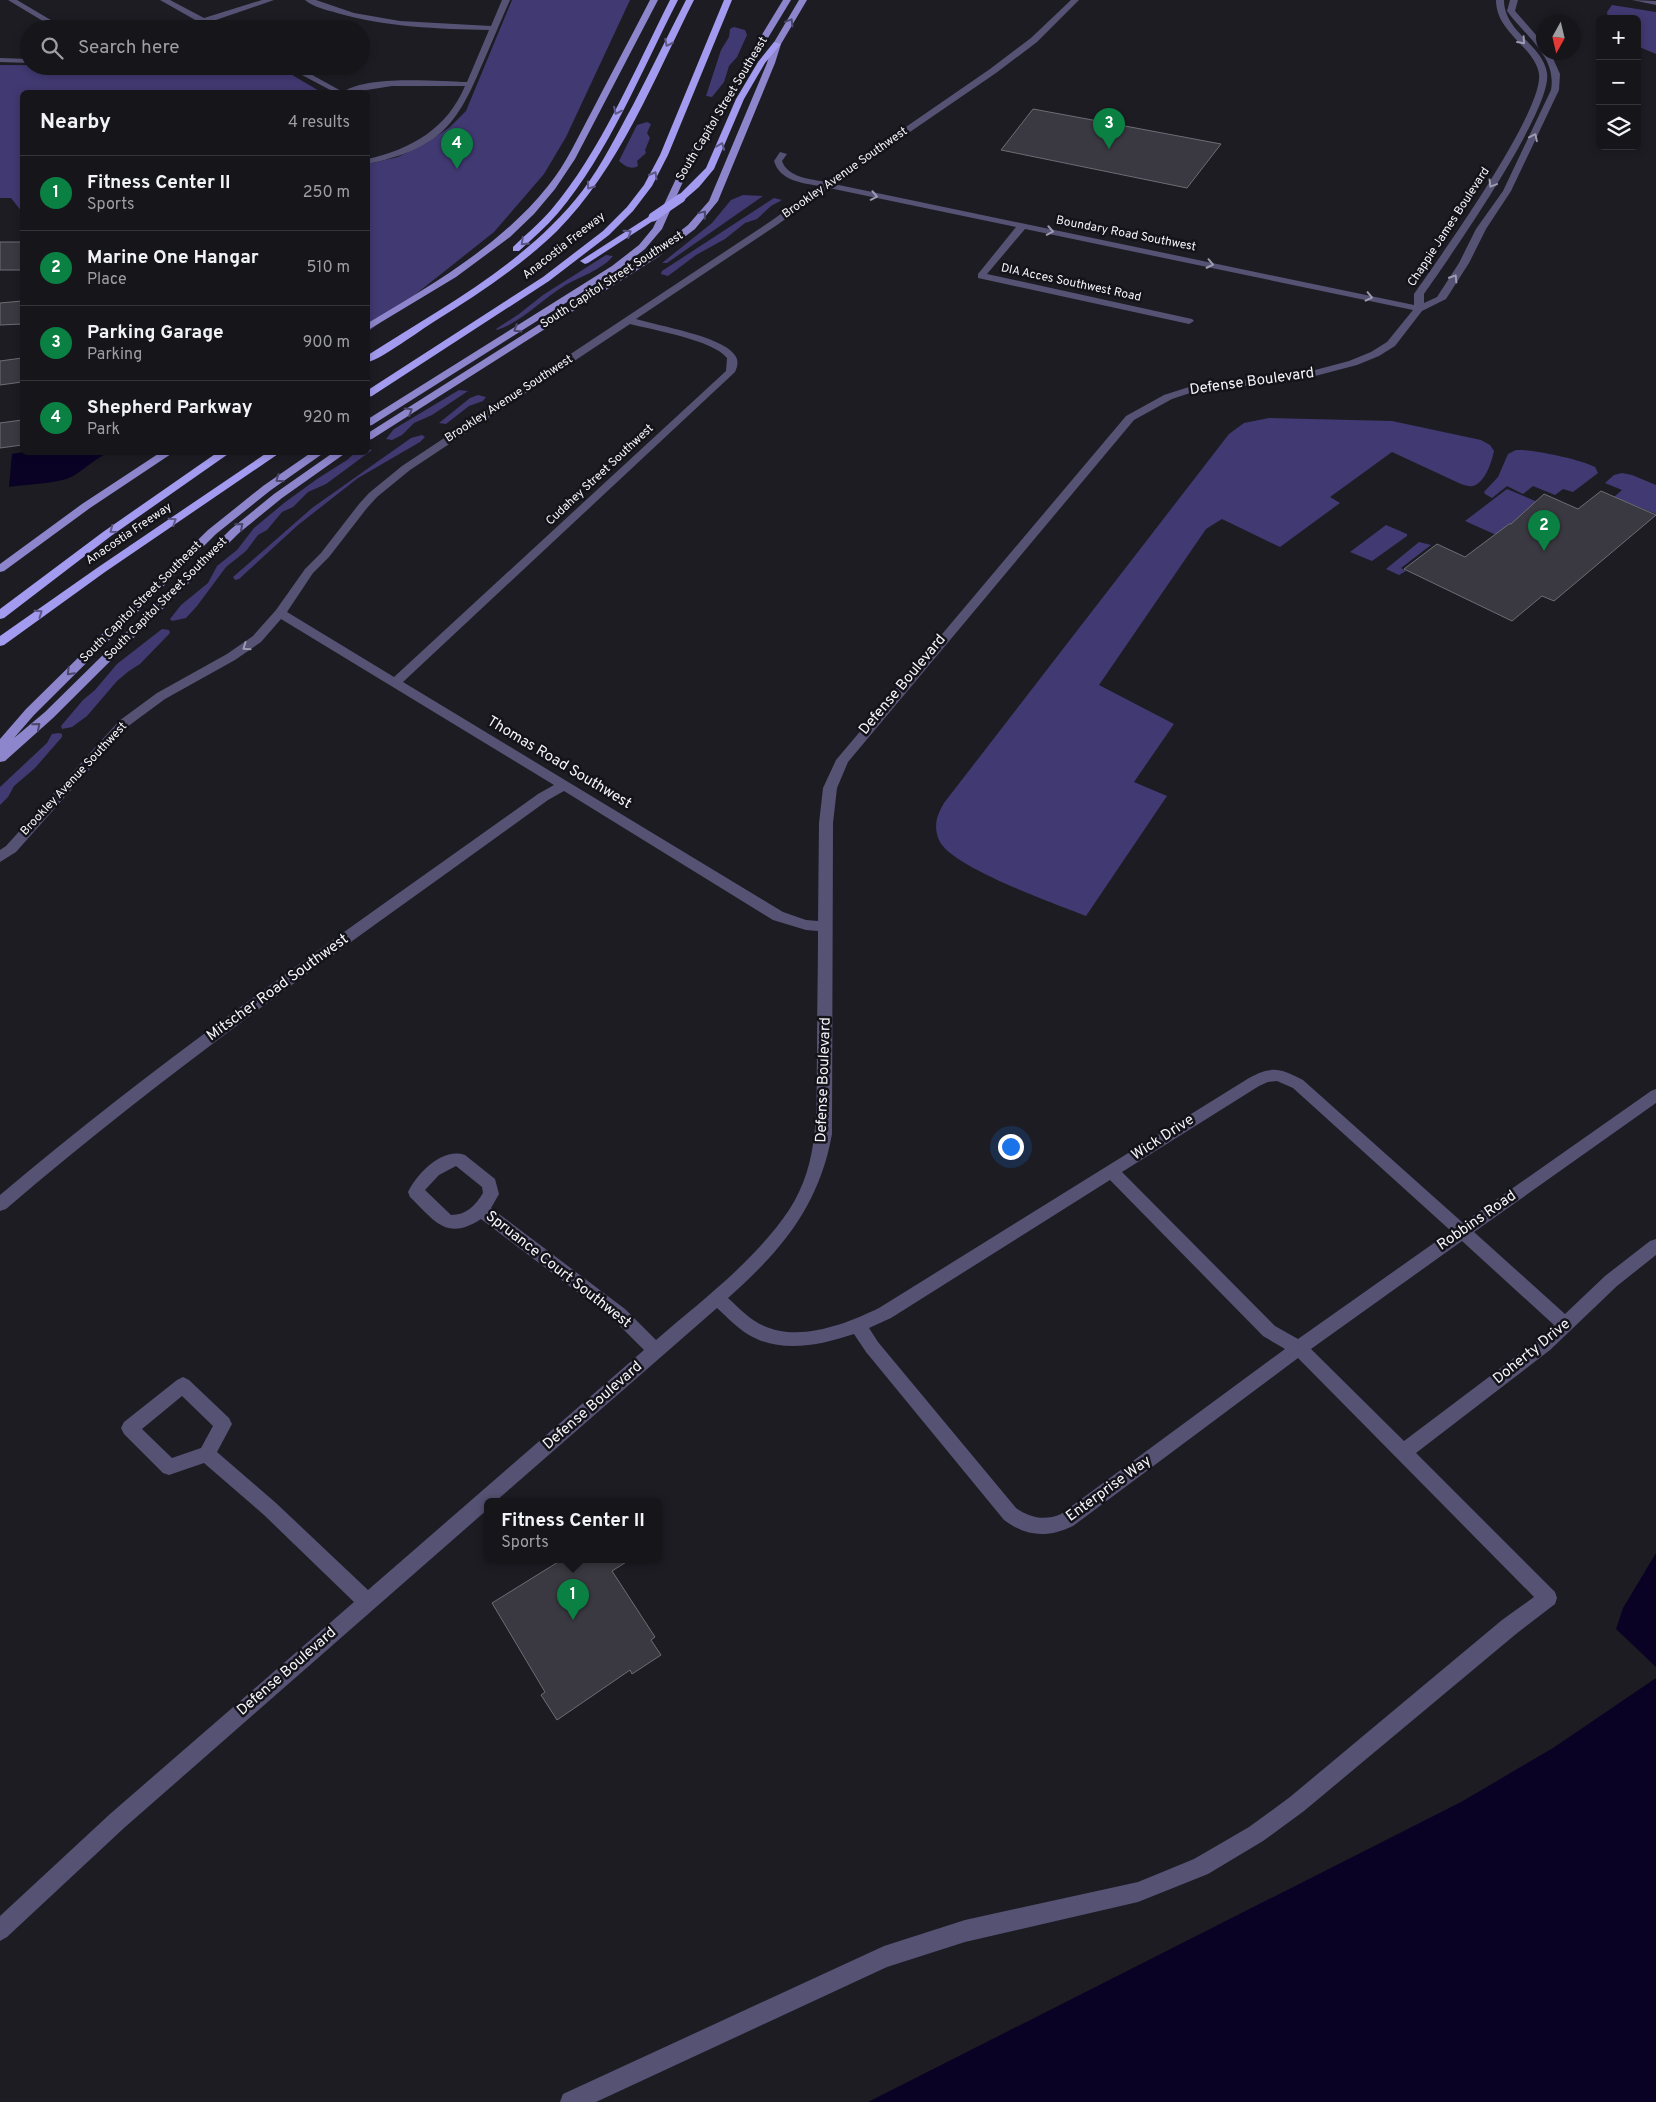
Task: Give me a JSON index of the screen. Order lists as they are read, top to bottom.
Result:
{
  "streets": {
    "highway": ["Anacostia Freeway"],
    "main road": ["South Capitol Street Southeast", "South Capitol Street Southwest"],
    "street": [
      "Brookley Avenue Southwest",
      "Chappie James Boulevard",
      "Boundary Road Southwest",
      "DIA Acces Southwest Road",
      "Defense Boulevard",
      "Cudahey Street Southwest",
      "Thomas Road Southwest",
      "Mitscher Road Southwest",
      "Wick Drive",
      "Robbins Road",
      "Spruance Court Southwest",
      "Doherty Drive",
      "Enterprise Way"
    ]
  },
  "crossings": [
    ["Brookley Avenue Southwest", "Boundary Road Southwest"],
    ["Brookley Avenue Southwest", "Cudahey Street Southwest"],
    ["Brookley Avenue Southwest", "Thomas Road Southwest"],
    ["Chappie James Boulevard", "Boundary Road Southwest"],
    ["Chappie James Boulevard", "Defense Boulevard"],
    ["Boundary Road Southwest", "DIA Acces Southwest Road"],
    ["Boundary Road Southwest", "Defense Boulevard"],
    ["Defense Boulevard", "Thomas Road Southwest"],
    ["Defense Boulevard", "Wick Drive"],
    ["Defense Boulevard", "Spruance Court Southwest"],
    ["Cudahey Street Southwest", "Thomas Road Southwest"],
    ["Thomas Road Southwest", "Mitscher Road Southwest"],
    ["Wick Drive", "Robbins Road"],
    ["Wick Drive", "Doherty Drive"],
    ["Wick Drive", "Enterprise Way"],
    ["Robbins Road", "Enterprise Way"]
  ],
  "one_way": ["Boundary Road Southwest"],
  "north": "bottom",
  "page": {
    "map_buttons": ["+", "−"],
    "search": "Search here",
    "heading": ["Nearby", "4 results"],
    "pins": [
      "3",
      "4",
      "2",
      "1"
    ],
    "list": [
      {
        "mark": "1",
        "name": "Fitness Center II",
        "note": "Sports",
        "value": "250 m"
      },
      {
        "mark": "2",
        "name": "Marine One Hangar",
        "note": "Place",
        "value": "510 m"
      },
      {
        "mark": "3",
        "name": "Parking Garage",
        "note": "Parking",
        "value": "900 m"
      },
      {
        "mark": "4",
        "name": "Shepherd Parkway",
        "note": "Park",
        "value": "920 m"
      }
    ],
    "popup": ["Fitness Center II", "Sports"]
  }
}
